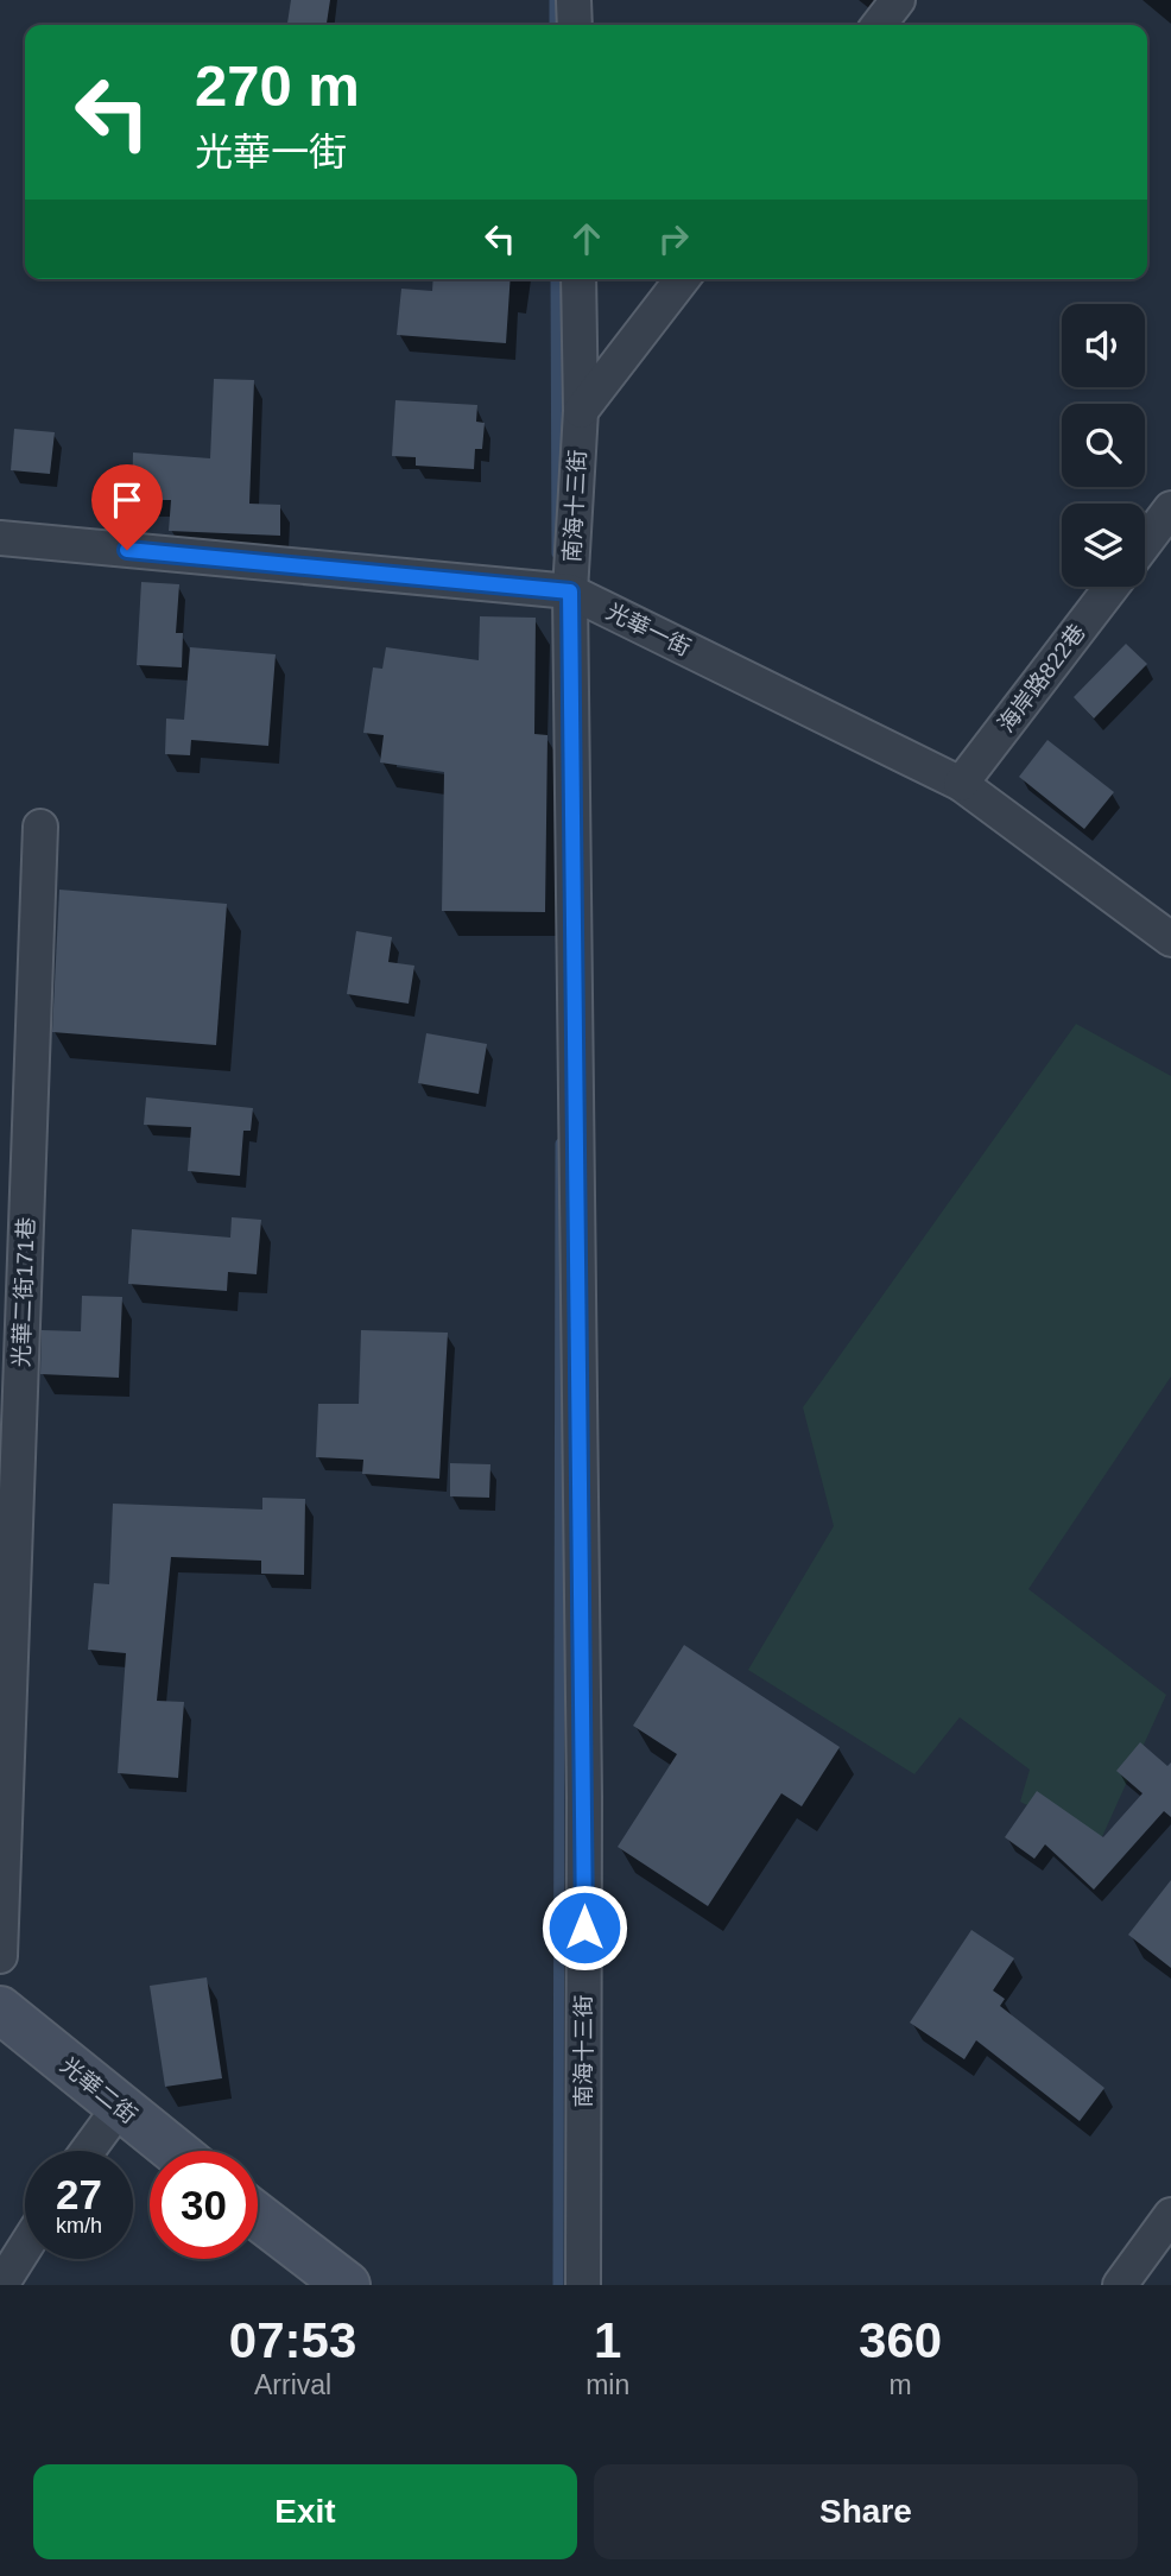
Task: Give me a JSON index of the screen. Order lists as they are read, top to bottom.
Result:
{
  "streets": {
    "street": [
      "南海十三街",
      "光華一街",
      "海岸路822巷",
      "光華二街171巷",
      "光華二街"
    ]
  },
  "crossings": [
    ["南海十三街", "光華一街"],
    ["光華一街", "海岸路822巷"]
  ],
  "page": {
    "turn": ["270 m", "光華一街"],
    "speed": "27 km/h",
    "limit": "30",
    "eta": [
      "07:53",
      "Arrival",
      "1",
      "min",
      "360",
      "m"
    ],
    "buttons": ["Exit", "Share"]
  }
}
